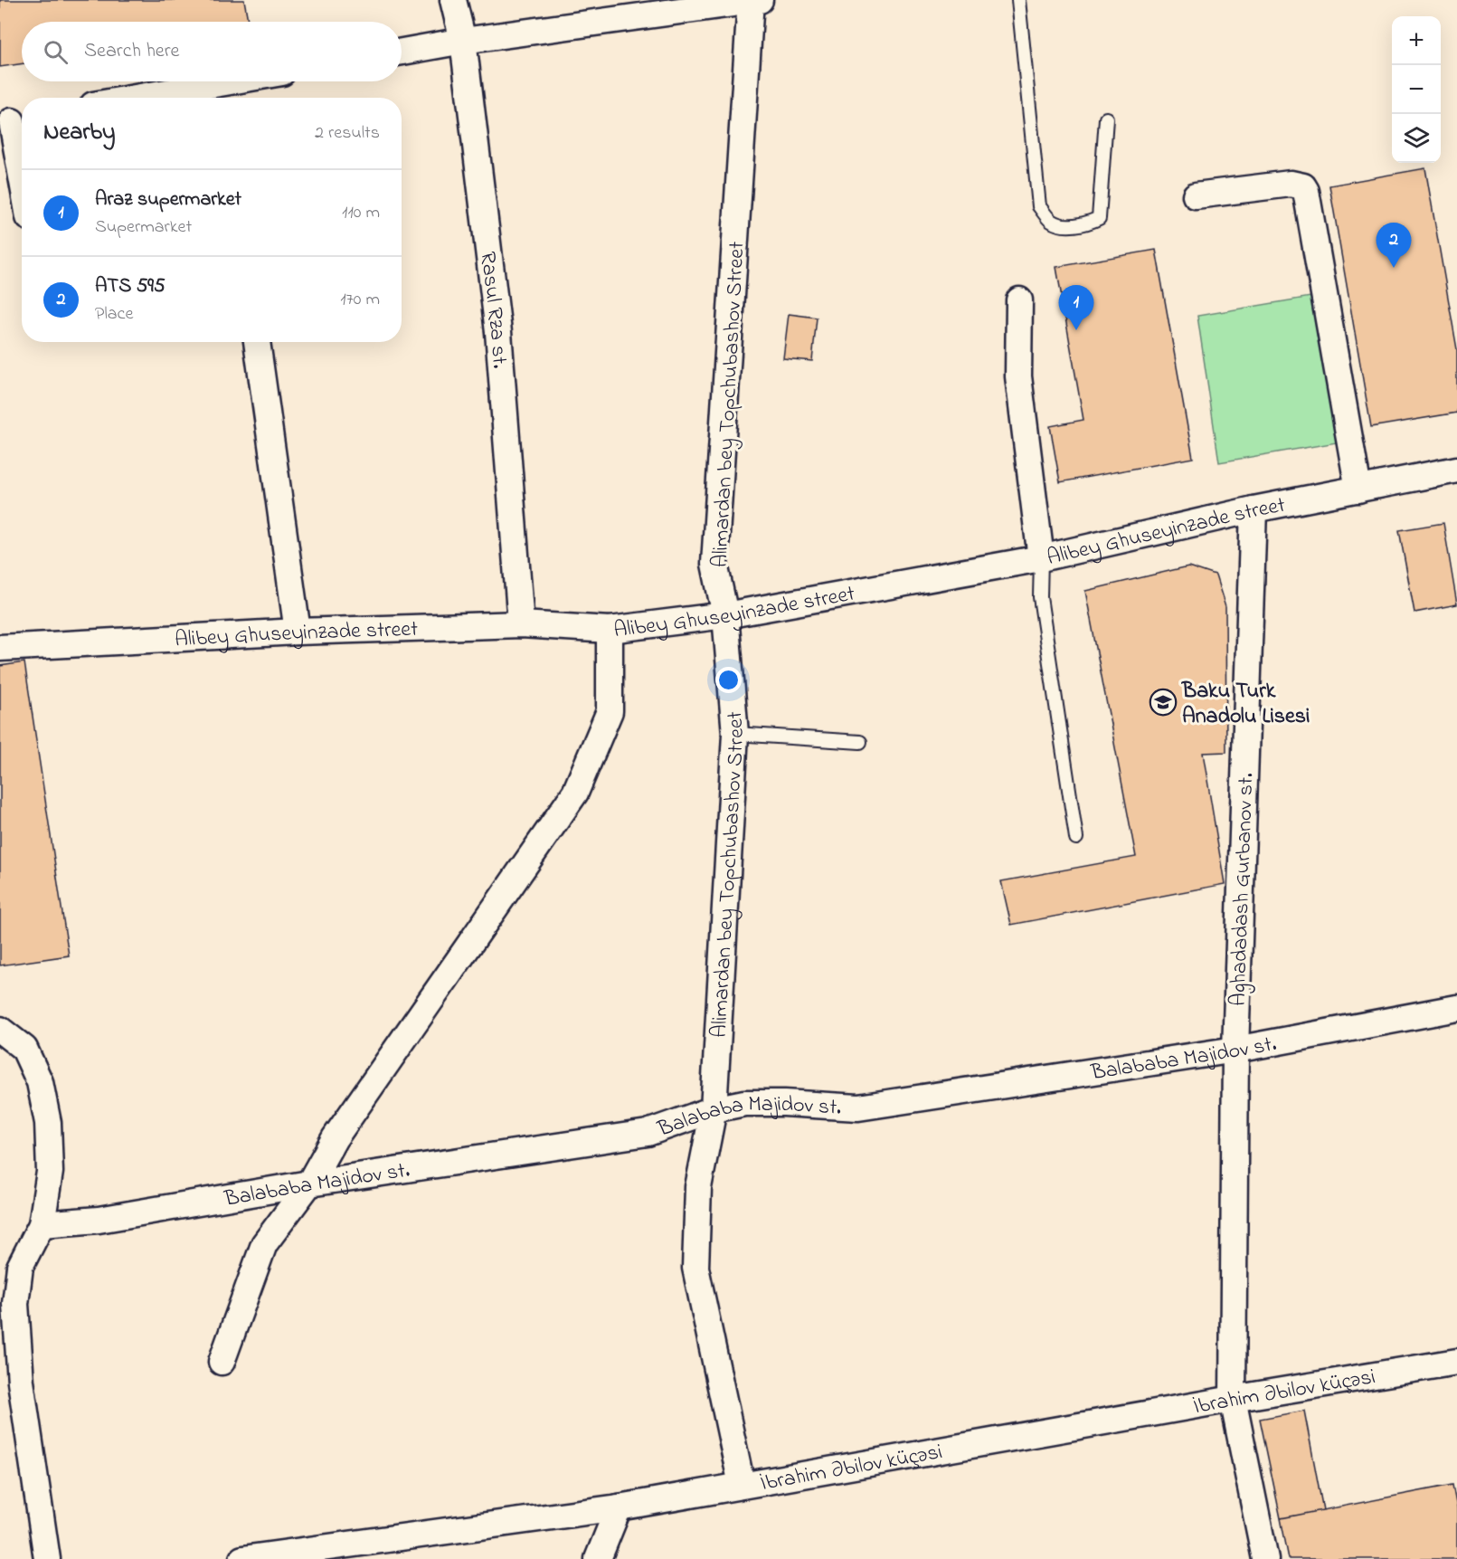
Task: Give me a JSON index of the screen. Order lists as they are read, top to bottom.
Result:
{
  "streets": {
    "street": [
      "Rasul Rza st.",
      "Alimardan bey Topchubashov Street",
      "Alibey Ghuseyinzade street",
      "Aghadadash Gurbanov st.",
      "Balababa Majidov st.",
      "İbrahim Əbilov küçəsi"
    ]
  },
  "crossings": [
    ["Rasul Rza st.", "Alibey Ghuseyinzade street"],
    ["Alimardan bey Topchubashov Street", "Alibey Ghuseyinzade street"],
    ["Alimardan bey Topchubashov Street", "Balababa Majidov st."],
    ["Alimardan bey Topchubashov Street", "İbrahim Əbilov küçəsi"],
    ["Alibey Ghuseyinzade street", "Aghadadash Gurbanov st."],
    ["Aghadadash Gurbanov st.", "Balababa Majidov st."],
    ["Aghadadash Gurbanov st.", "İbrahim Əbilov küçəsi"]
  ],
  "places": {
    "school or university": ["Baku Turk Anadolu Lisesi"]
  },
  "page": {
    "map_buttons": ["+", "−"],
    "search": "Search here",
    "heading": ["Nearby", "2 results"],
    "list": [
      {
        "mark": "1",
        "name": "Araz supermarket",
        "note": "Supermarket",
        "value": "110 m"
      },
      {
        "mark": "2",
        "name": "ATS 595",
        "note": "Place",
        "value": "170 m"
      }
    ],
    "pins": ["2", "1"]
  }
}
